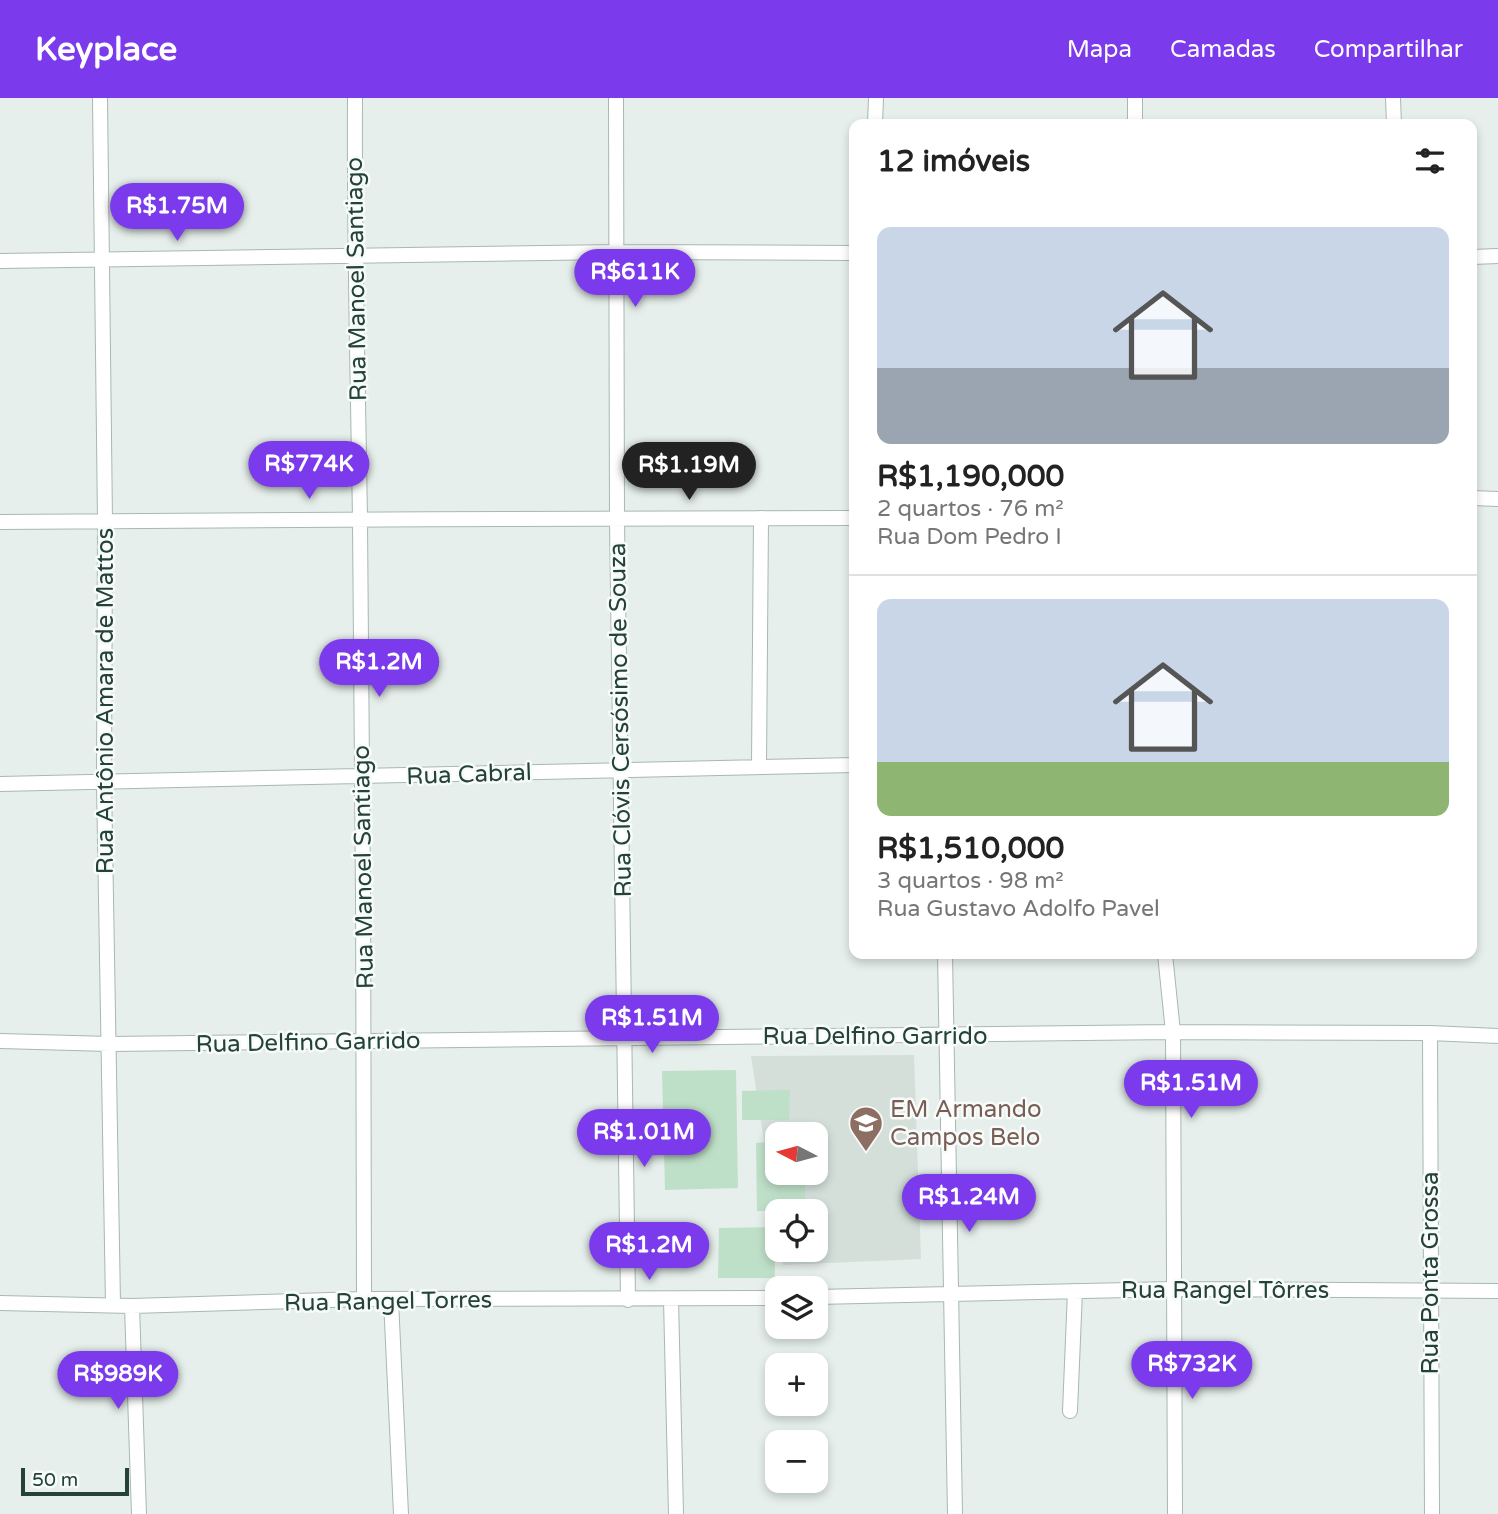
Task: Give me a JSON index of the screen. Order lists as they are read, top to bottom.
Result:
{
  "streets": {
    "street": [
      "Rua Manoel Santiago",
      "Rua Antônio Amara de Mattos",
      "Rua Clóvis Cersósimo de Souza",
      "Rua Cabral",
      "Rua Delfino Garrido",
      "Rua Ponta Grossa",
      "Rua Rangel Tôrres",
      "Rua Rangel Torres"
    ]
  },
  "crossings": [
    ["Rua Manoel Santiago", "Rua Cabral"],
    ["Rua Manoel Santiago", "Rua Delfino Garrido"],
    ["Rua Manoel Santiago", "Rua Rangel Torres"],
    ["Rua Antônio Amara de Mattos", "Rua Cabral"],
    ["Rua Antônio Amara de Mattos", "Rua Delfino Garrido"],
    ["Rua Antônio Amara de Mattos", "Rua Rangel Torres"],
    ["Rua Clóvis Cersósimo de Souza", "Rua Cabral"],
    ["Rua Clóvis Cersósimo de Souza", "Rua Delfino Garrido"],
    ["Rua Clóvis Cersósimo de Souza", "Rua Rangel Torres"],
    ["Rua Delfino Garrido", "Rua Ponta Grossa"],
    ["Rua Ponta Grossa", "Rua Rangel Tôrres"]
  ],
  "places": {
    "school or university": ["EM Armando Campos Belo"]
  },
  "scale_bar": "50 m",
  "north": "left",
  "page": {
    "header": "Keyplace",
    "nav": ["Mapa", "Camadas", "Compartilhar"],
    "heading": "12 imóveis",
    "price": [
      "R$1.75M",
      "R$611K",
      "R$774K",
      "R$1.19M",
      "R$1.2M",
      "R$1.51M",
      "R$1.51M",
      "R$1.01M",
      "R$1.24M",
      "R$1.2M",
      "R$732K",
      "R$989K"
    ],
    "list": [
      {
        "name": "R$1,190,000",
        "note": "2 quartos · 76 m² · Rua Dom Pedro I"
      },
      {
        "name": "R$1,510,000",
        "note": "3 quartos · 98 m² · Rua Gustavo Adolfo Pavel"
      }
    ],
    "map_buttons": ["+", "−"],
    "scale": "50 m"
  }
}
